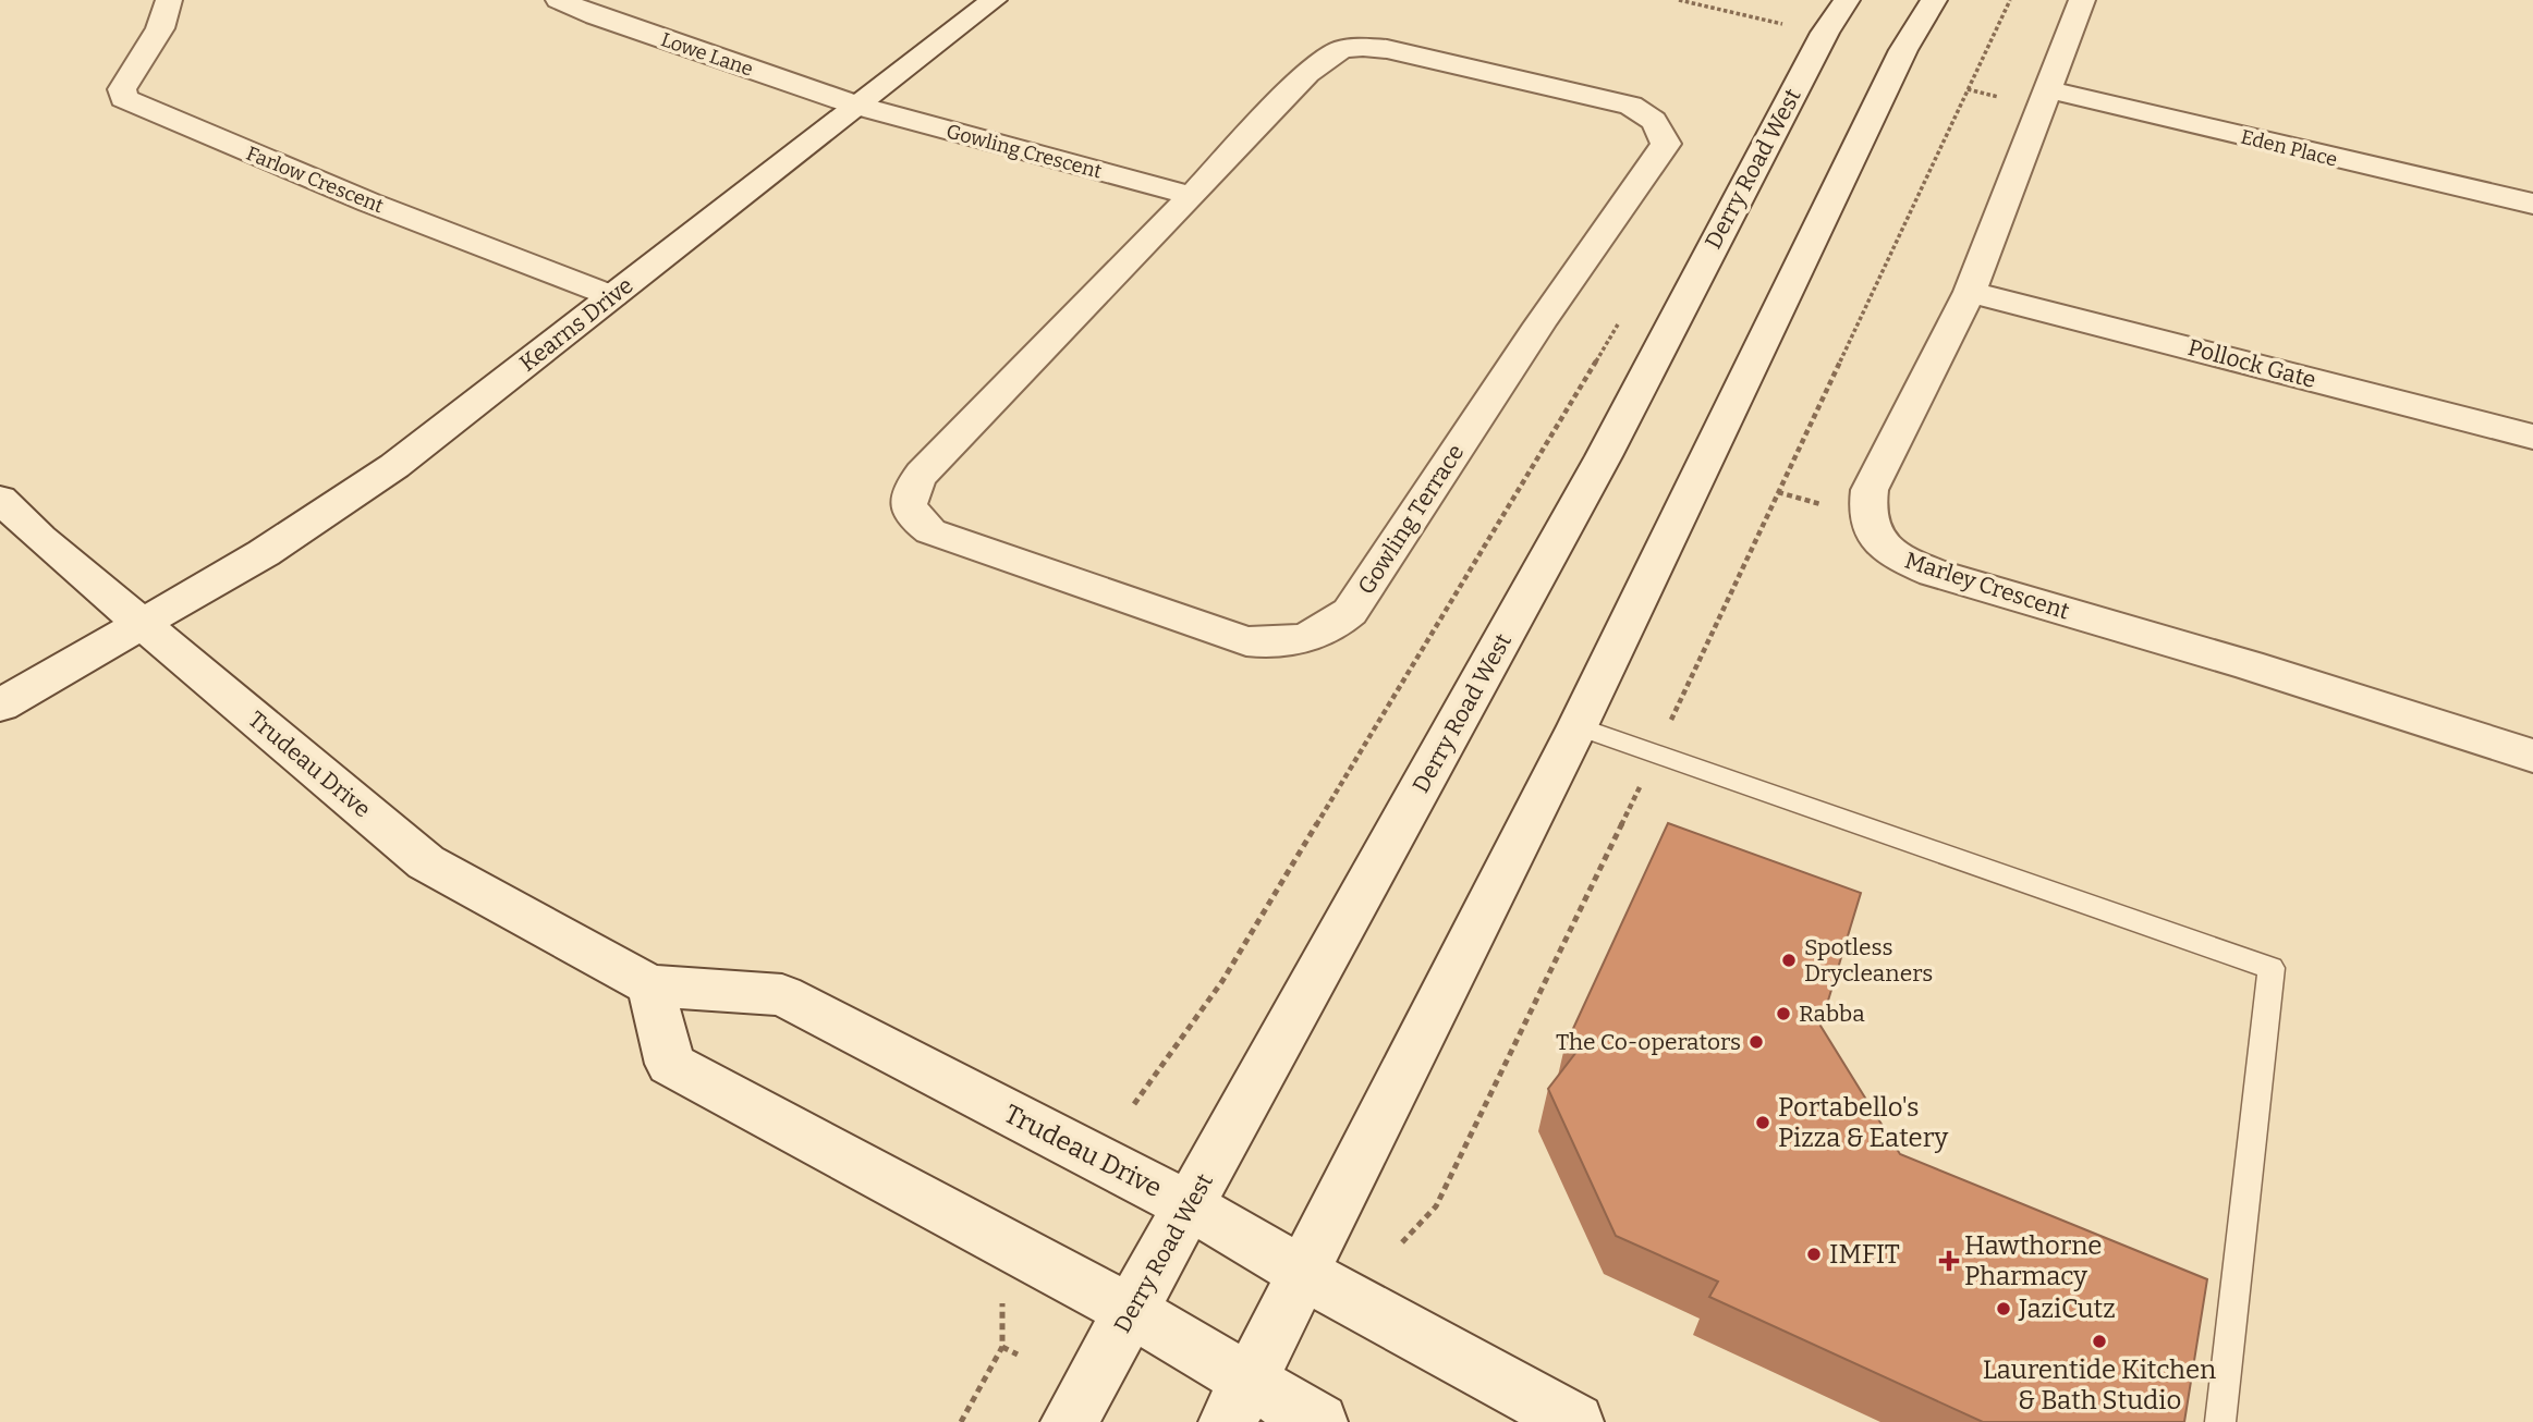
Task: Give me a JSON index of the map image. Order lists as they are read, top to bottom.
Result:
{
  "streets": {
    "street": [
      "Lowe Lane",
      "Eden Place",
      "Gowling Crescent",
      "Derry Road West",
      "Farlow Crescent",
      "Kearns Drive",
      "Pollock Gate",
      "Gowling Terrace",
      "Marley Crescent",
      "Trudeau Drive"
    ]
  },
  "crossings": [
    ["Lowe Lane", "Gowling Crescent"],
    ["Lowe Lane", "Kearns Drive"],
    ["Eden Place", "Marley Crescent"],
    ["Gowling Crescent", "Kearns Drive"],
    ["Gowling Crescent", "Gowling Terrace"],
    ["Derry Road West", "Trudeau Drive"],
    ["Farlow Crescent", "Kearns Drive"],
    ["Kearns Drive", "Trudeau Drive"],
    ["Pollock Gate", "Marley Crescent"]
  ],
  "places": {
    "other": [
      "Spotless Drycleaners",
      "Rabba",
      "The Co-operators",
      "Portabello's Pizza & Eatery",
      "IMFIT",
      "JaziCutz",
      "Laurentide Kitchen & Bath Studio"
    ],
    "health": ["Hawthorne Pharmacy"]
  }
}
